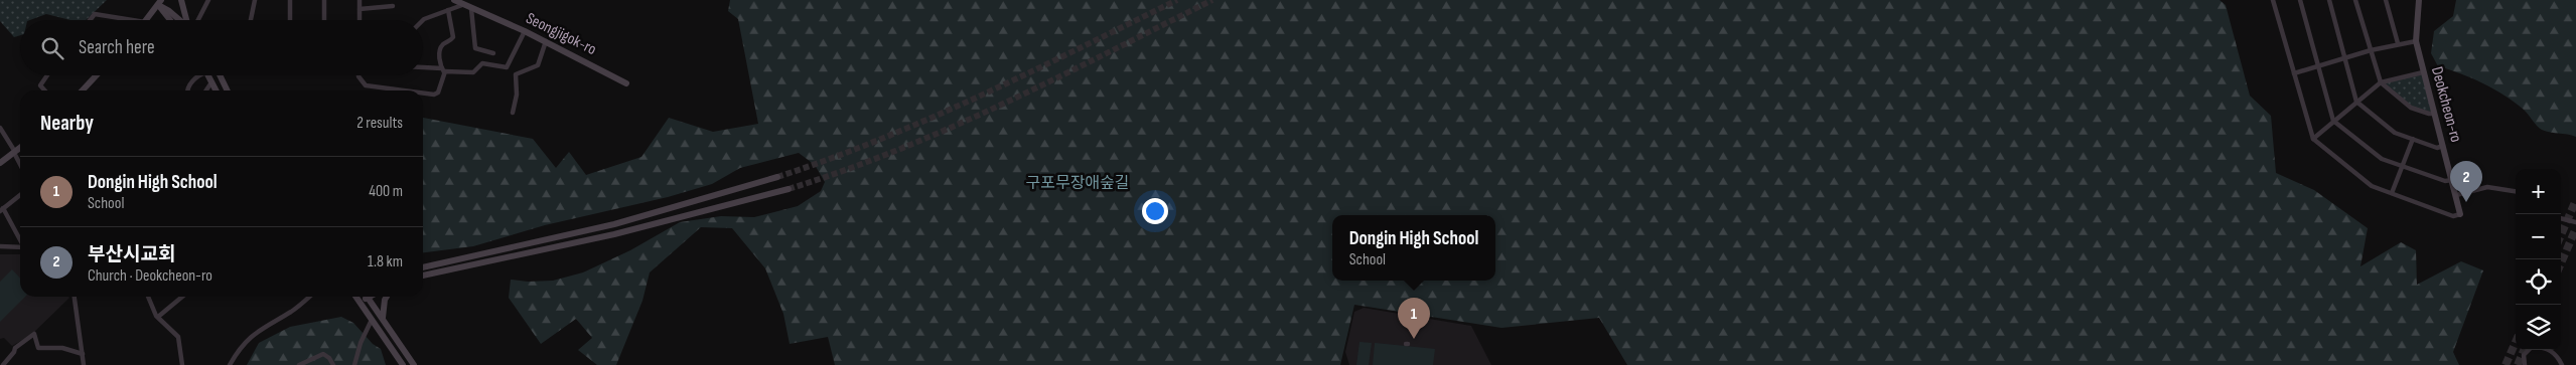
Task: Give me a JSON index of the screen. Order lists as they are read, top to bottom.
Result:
{
  "streets": {
    "main road": ["Seongjigok-ro", "Deokcheon-ro"]
  },
  "parks": ["구포무장애숲길"],
  "page": {
    "search": "Search here",
    "heading": ["Nearby", "2 results"],
    "list": [
      {
        "mark": "1",
        "name": "Dongin High School",
        "note": "School",
        "value": "400 m"
      },
      {
        "mark": "2",
        "name": "부산시교회",
        "note": "Church · Deokcheon-ro",
        "value": "1.8 km"
      }
    ],
    "pins": ["2", "1"],
    "map_buttons": ["+", "−"],
    "popup": ["Dongin High School", "School"]
  }
}
